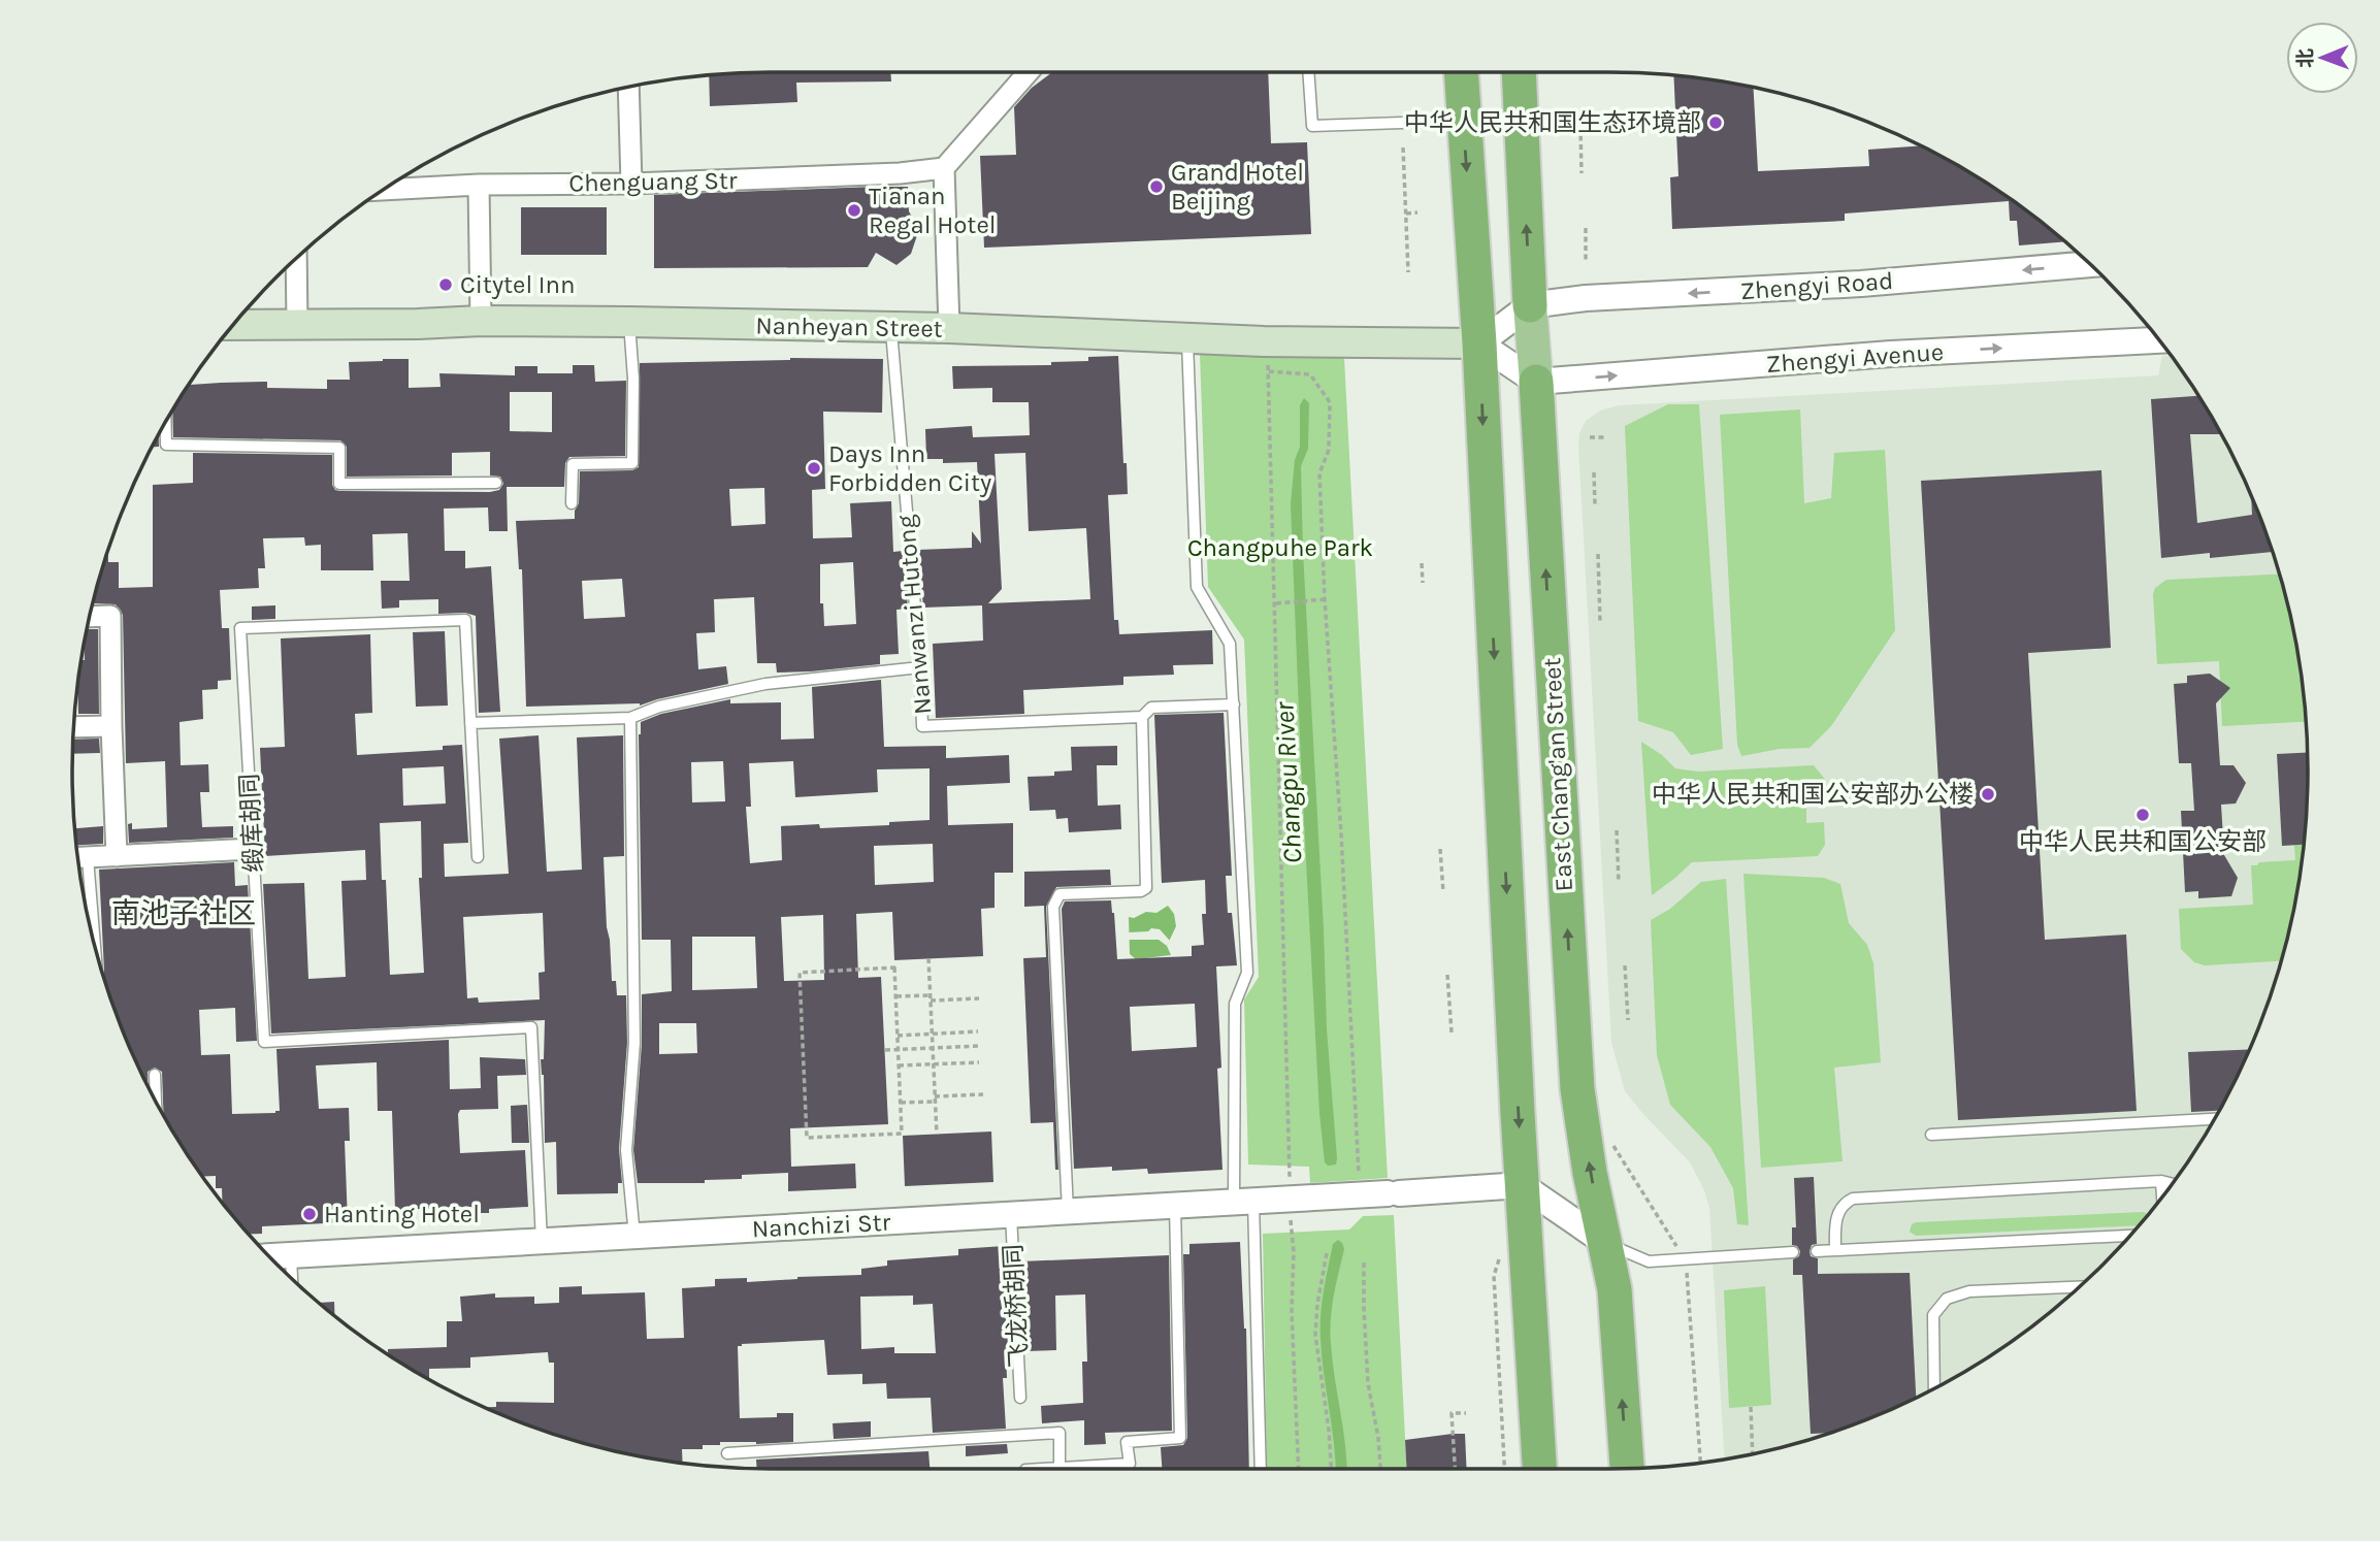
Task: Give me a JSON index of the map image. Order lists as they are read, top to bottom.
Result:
{
  "streets": {
    "highway": ["East Chang'an Street"],
    "main road": ["Nanheyan Street"],
    "street": [
      "Chenguang Str",
      "Zhengyi Road",
      "Zhengyi Avenue",
      "Nanchizi Str"
    ],
    "lane": ["Nanwanzi Hutong", "缎库胡同", "飞龙桥胡同"]
  },
  "crossings": [
    ["Zhengyi Road", "East Chang'an Street"],
    ["Nanheyan Street", "Nanwanzi Hutong"],
    ["Zhengyi Avenue", "East Chang'an Street"],
    ["缎库胡同", "Nanchizi Str"],
    ["Nanchizi Str", "飞龙桥胡同"]
  ],
  "one_way": ["Zhengyi Road", "Zhengyi Avenue"],
  "districts": ["南池子社区"],
  "water": ["Changpu River"],
  "parks": ["Changpuhe Park"],
  "places": [
    "中华人民共和国生态环境部",
    "Grand Hotel Beijing",
    "Tianan Regal Hotel",
    "Citytel Inn",
    "Days Inn Forbidden City",
    "中华人民共和国公安部办公楼",
    "中华人民共和国公安部",
    "Hanting Hotel"
  ],
  "north": "left"
}
